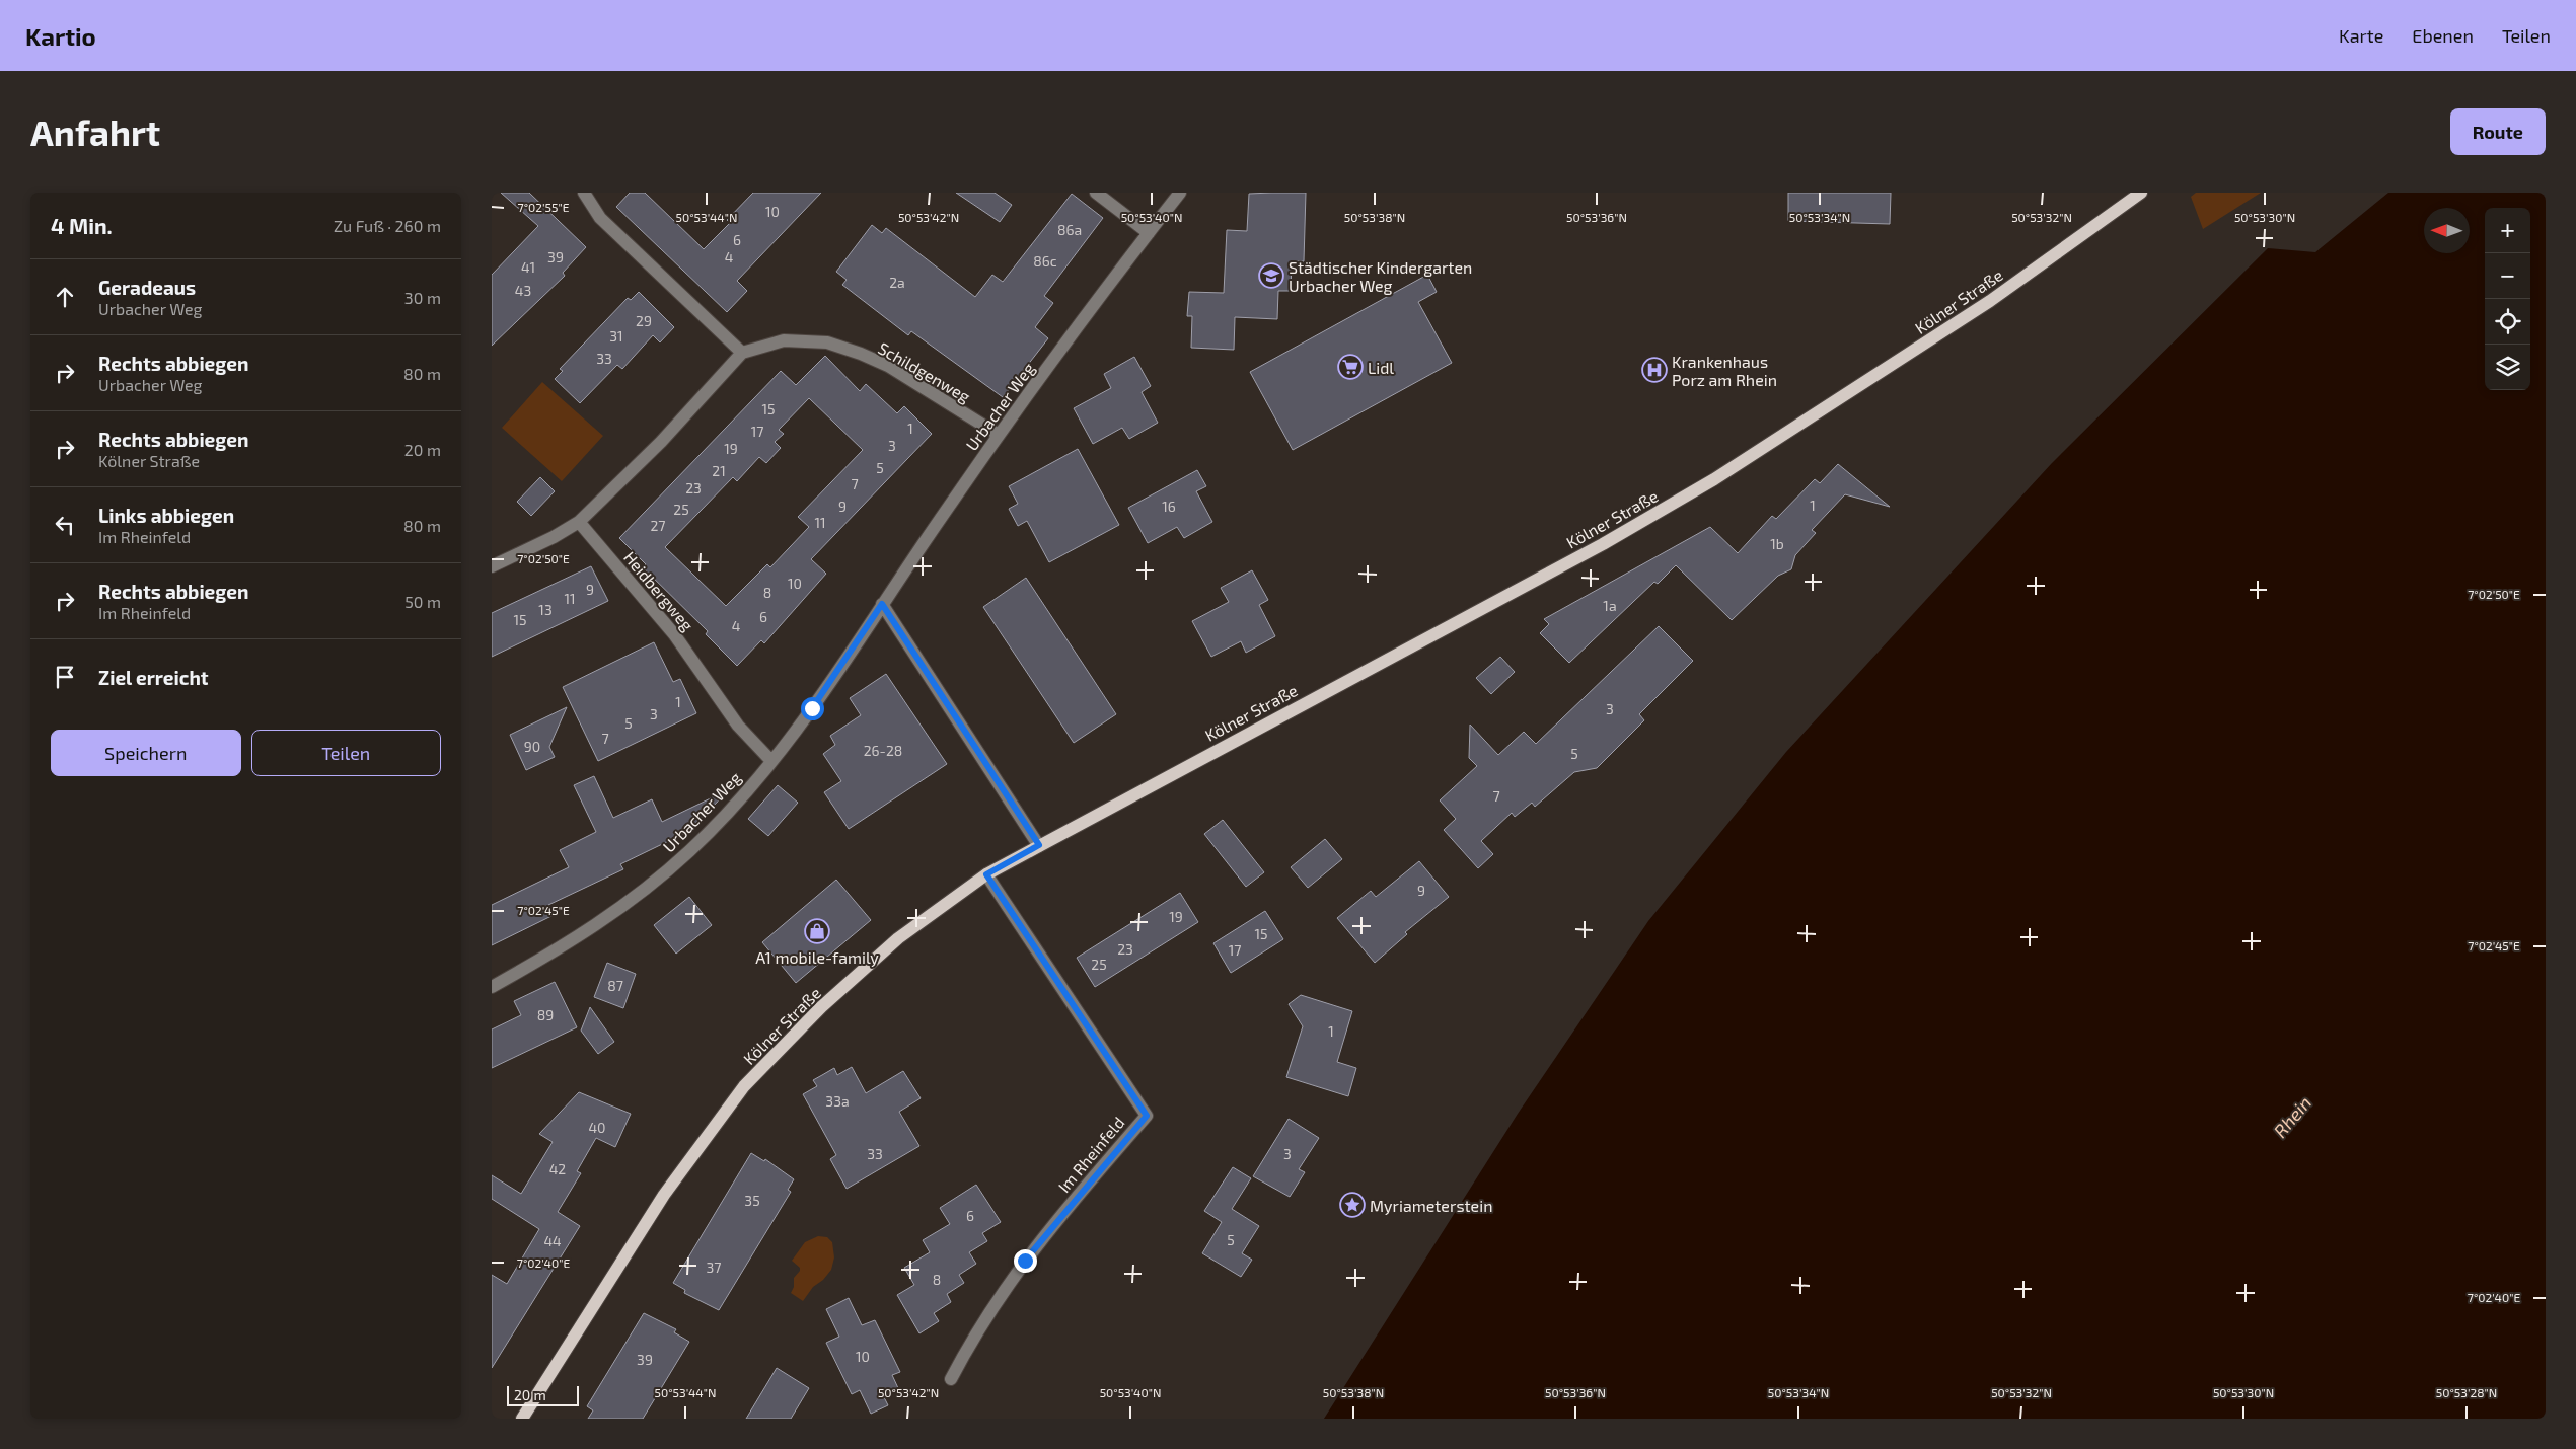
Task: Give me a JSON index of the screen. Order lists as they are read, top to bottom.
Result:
{
  "streets": {
    "main road": ["Kölner Straße"],
    "street": [
      "Schildgenweg",
      "Urbacher Weg",
      "Heidbergweg",
      "Im Rheinfeld"
    ]
  },
  "crossings": [
    ["Kölner Straße", "Im Rheinfeld"],
    ["Schildgenweg", "Urbacher Weg"],
    ["Urbacher Weg", "Heidbergweg"]
  ],
  "water": ["Rhein"],
  "places": {
    "school or university": ["Städtischer Kindergarten Urbacher Weg"],
    "supermarket": ["Lidl"],
    "hospital": ["Krankenhaus Porz am Rhein"],
    "shop": ["A1 mobile-family"],
    "place": ["Myriameterstein"]
  },
  "house_numbers": [
    "10",
    "86a",
    "6",
    "39",
    "4",
    "86c",
    "41",
    "2a",
    "43",
    "29",
    "31",
    "33",
    "15",
    "1",
    "17",
    "3",
    "19",
    "5",
    "21",
    "7",
    "23",
    "1",
    "9",
    "16",
    "25",
    "11",
    "27",
    "1b",
    "10",
    "9",
    "8",
    "11",
    "1a",
    "13",
    "6",
    "15",
    "4",
    "1",
    "3",
    "3",
    "5",
    "7",
    "90",
    "26-28",
    "5",
    "7",
    "9",
    "19",
    "15",
    "23",
    "17",
    "25",
    "87",
    "89",
    "1",
    "33a",
    "40",
    "33",
    "3",
    "42",
    "35",
    "6",
    "5",
    "44",
    "37",
    "8",
    "10",
    "39"
  ],
  "scale_bar": "20 m",
  "north": "left",
  "page": {
    "header": "Kartio",
    "nav": ["Karte", "Ebenen", "Teilen"],
    "buttons": [
      "Route",
      ["Speichern", "Teilen"]
    ],
    "title": "Anfahrt",
    "heading": ["4 Min.", "Zu Fuß · 260 m"],
    "map_buttons": ["+", "−"],
    "list": [
      ["Geradeaus", "Urbacher Weg", "30 m"],
      ["Rechts abbiegen", "Urbacher Weg", "80 m"],
      ["Rechts abbiegen", "Kölner Straße", "20 m"],
      ["Links abbiegen", "Im Rheinfeld", "80 m"],
      ["Rechts abbiegen", "Im Rheinfeld", "50 m"],
      "Ziel erreicht"
    ],
    "scale": "20 m"
  },
  "coordinates": [
    "7°02'55\"E",
    "50°53'44\"N",
    "50°53'42\"N",
    "50°53'40\"N",
    "50°53'38\"N",
    "50°53'36\"N",
    "50°53'34\"N",
    "50°53'32\"N",
    "50°53'30\"N",
    "7°02'50\"E",
    "7°02'45\"E",
    "7°02'40\"E",
    "50°53'28\"N"
  ]
}
